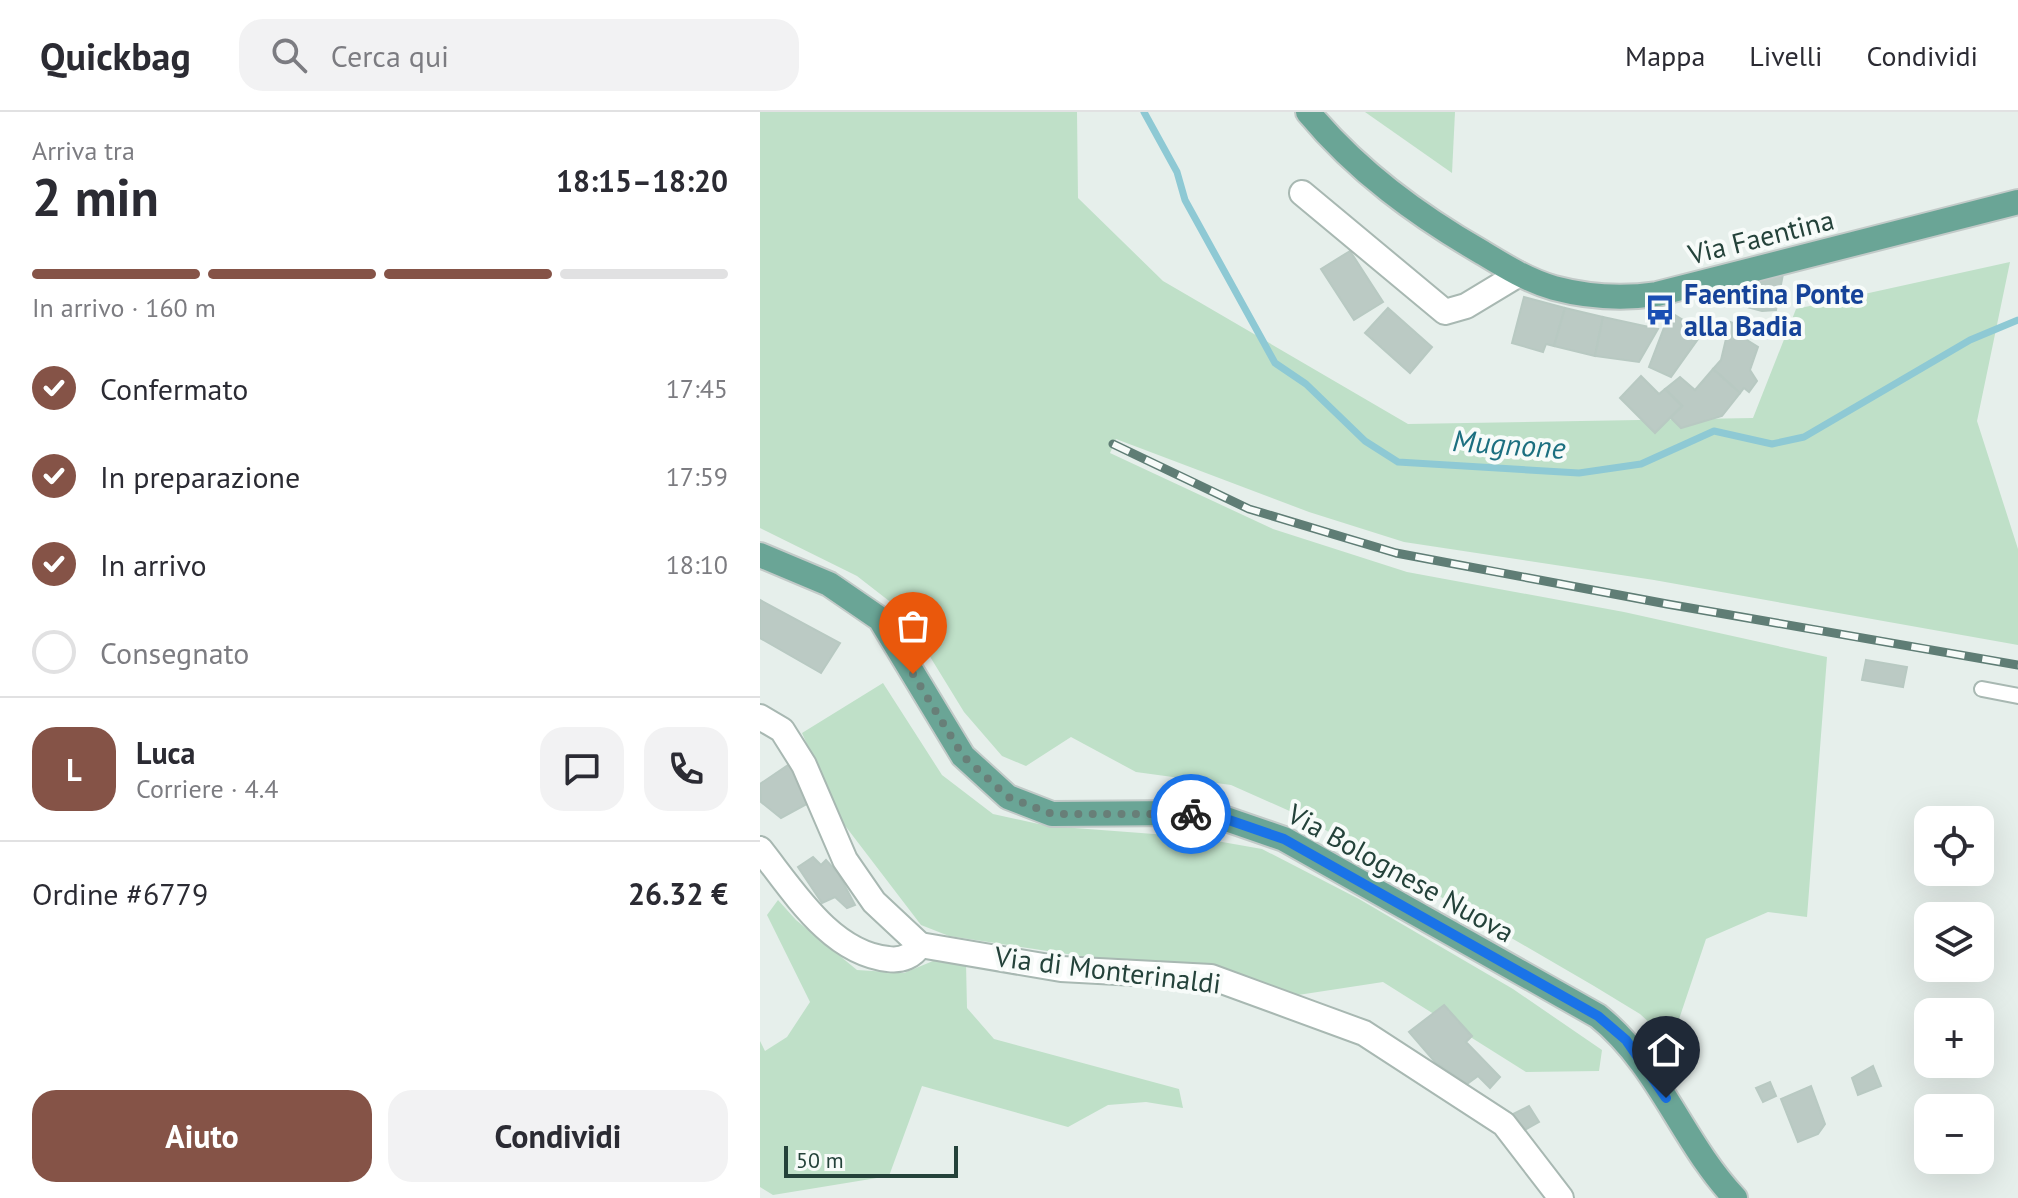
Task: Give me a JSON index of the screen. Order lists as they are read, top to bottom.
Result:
{
  "streets": {
    "main road": ["Via Faentina", "Via Bolognese Nuova"],
    "street": ["Via di Monterinaldi"]
  },
  "water": ["Mugnone"],
  "places": {
    "bus stop": ["Faentina Ponte alla Badia"]
  },
  "scale_bar": "50 m",
  "page": {
    "header": "Quickbag",
    "search": "Cerca qui",
    "nav": ["Mappa", "Livelli", "Condividi"],
    "heading": ["2 min", "Arriva tra", "18:15–18:20"],
    "panel": [
      "Luca",
      "Corriere · 4.4",
      "Ordine #6779",
      "26.32 €"
    ],
    "bar": "In arrivo · 160 m",
    "list": [
      ["Confermato", "17:45"],
      ["In preparazione", "17:59"],
      ["In arrivo", "18:10"],
      "Consegnato"
    ],
    "round": "L",
    "map_buttons": ["+", "−"],
    "buttons": ["Aiuto", "Condividi"],
    "scale": "50 m"
  }
}
